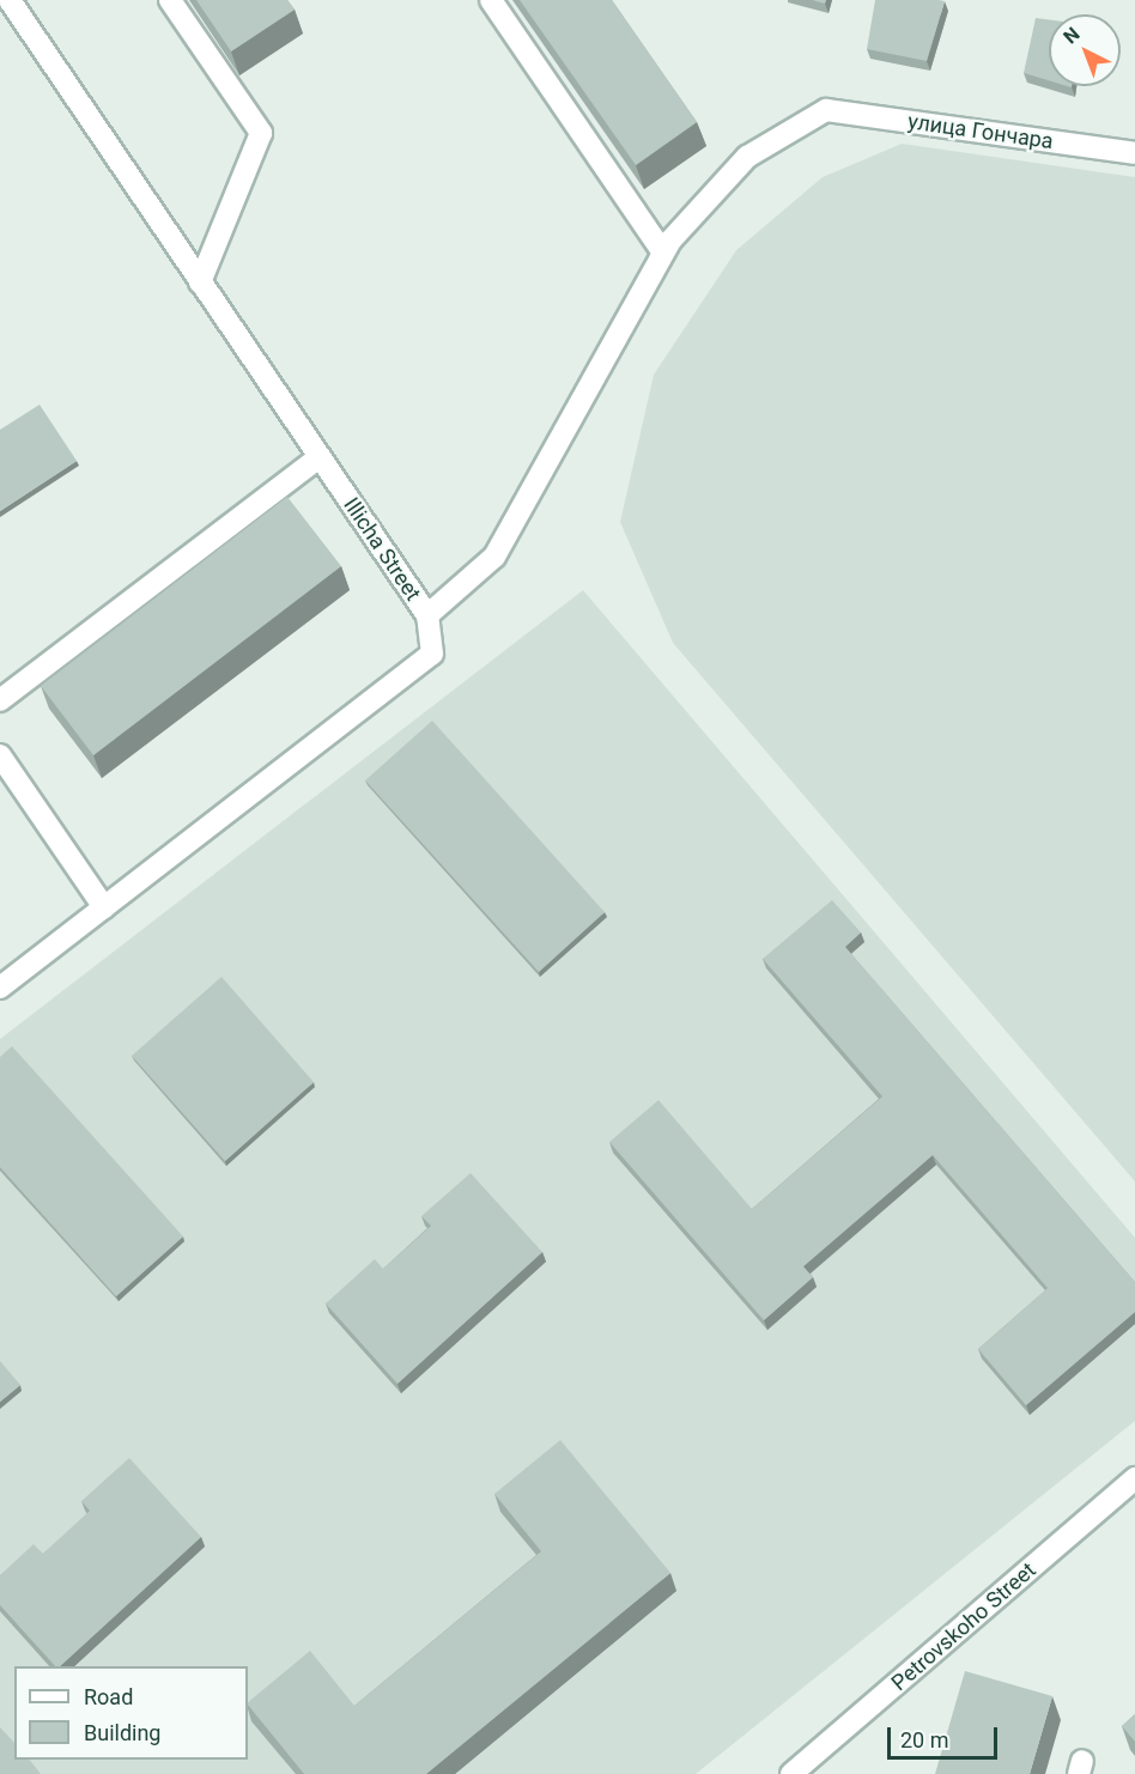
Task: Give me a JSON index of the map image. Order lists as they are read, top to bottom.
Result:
{
  "streets": {
    "street": ["улица Гончара", "Illicha Street", "Petrovskoho Street"]
  },
  "legend": ["Road", "Building"],
  "scale_bar": "20 m",
  "north": "top left"
}
